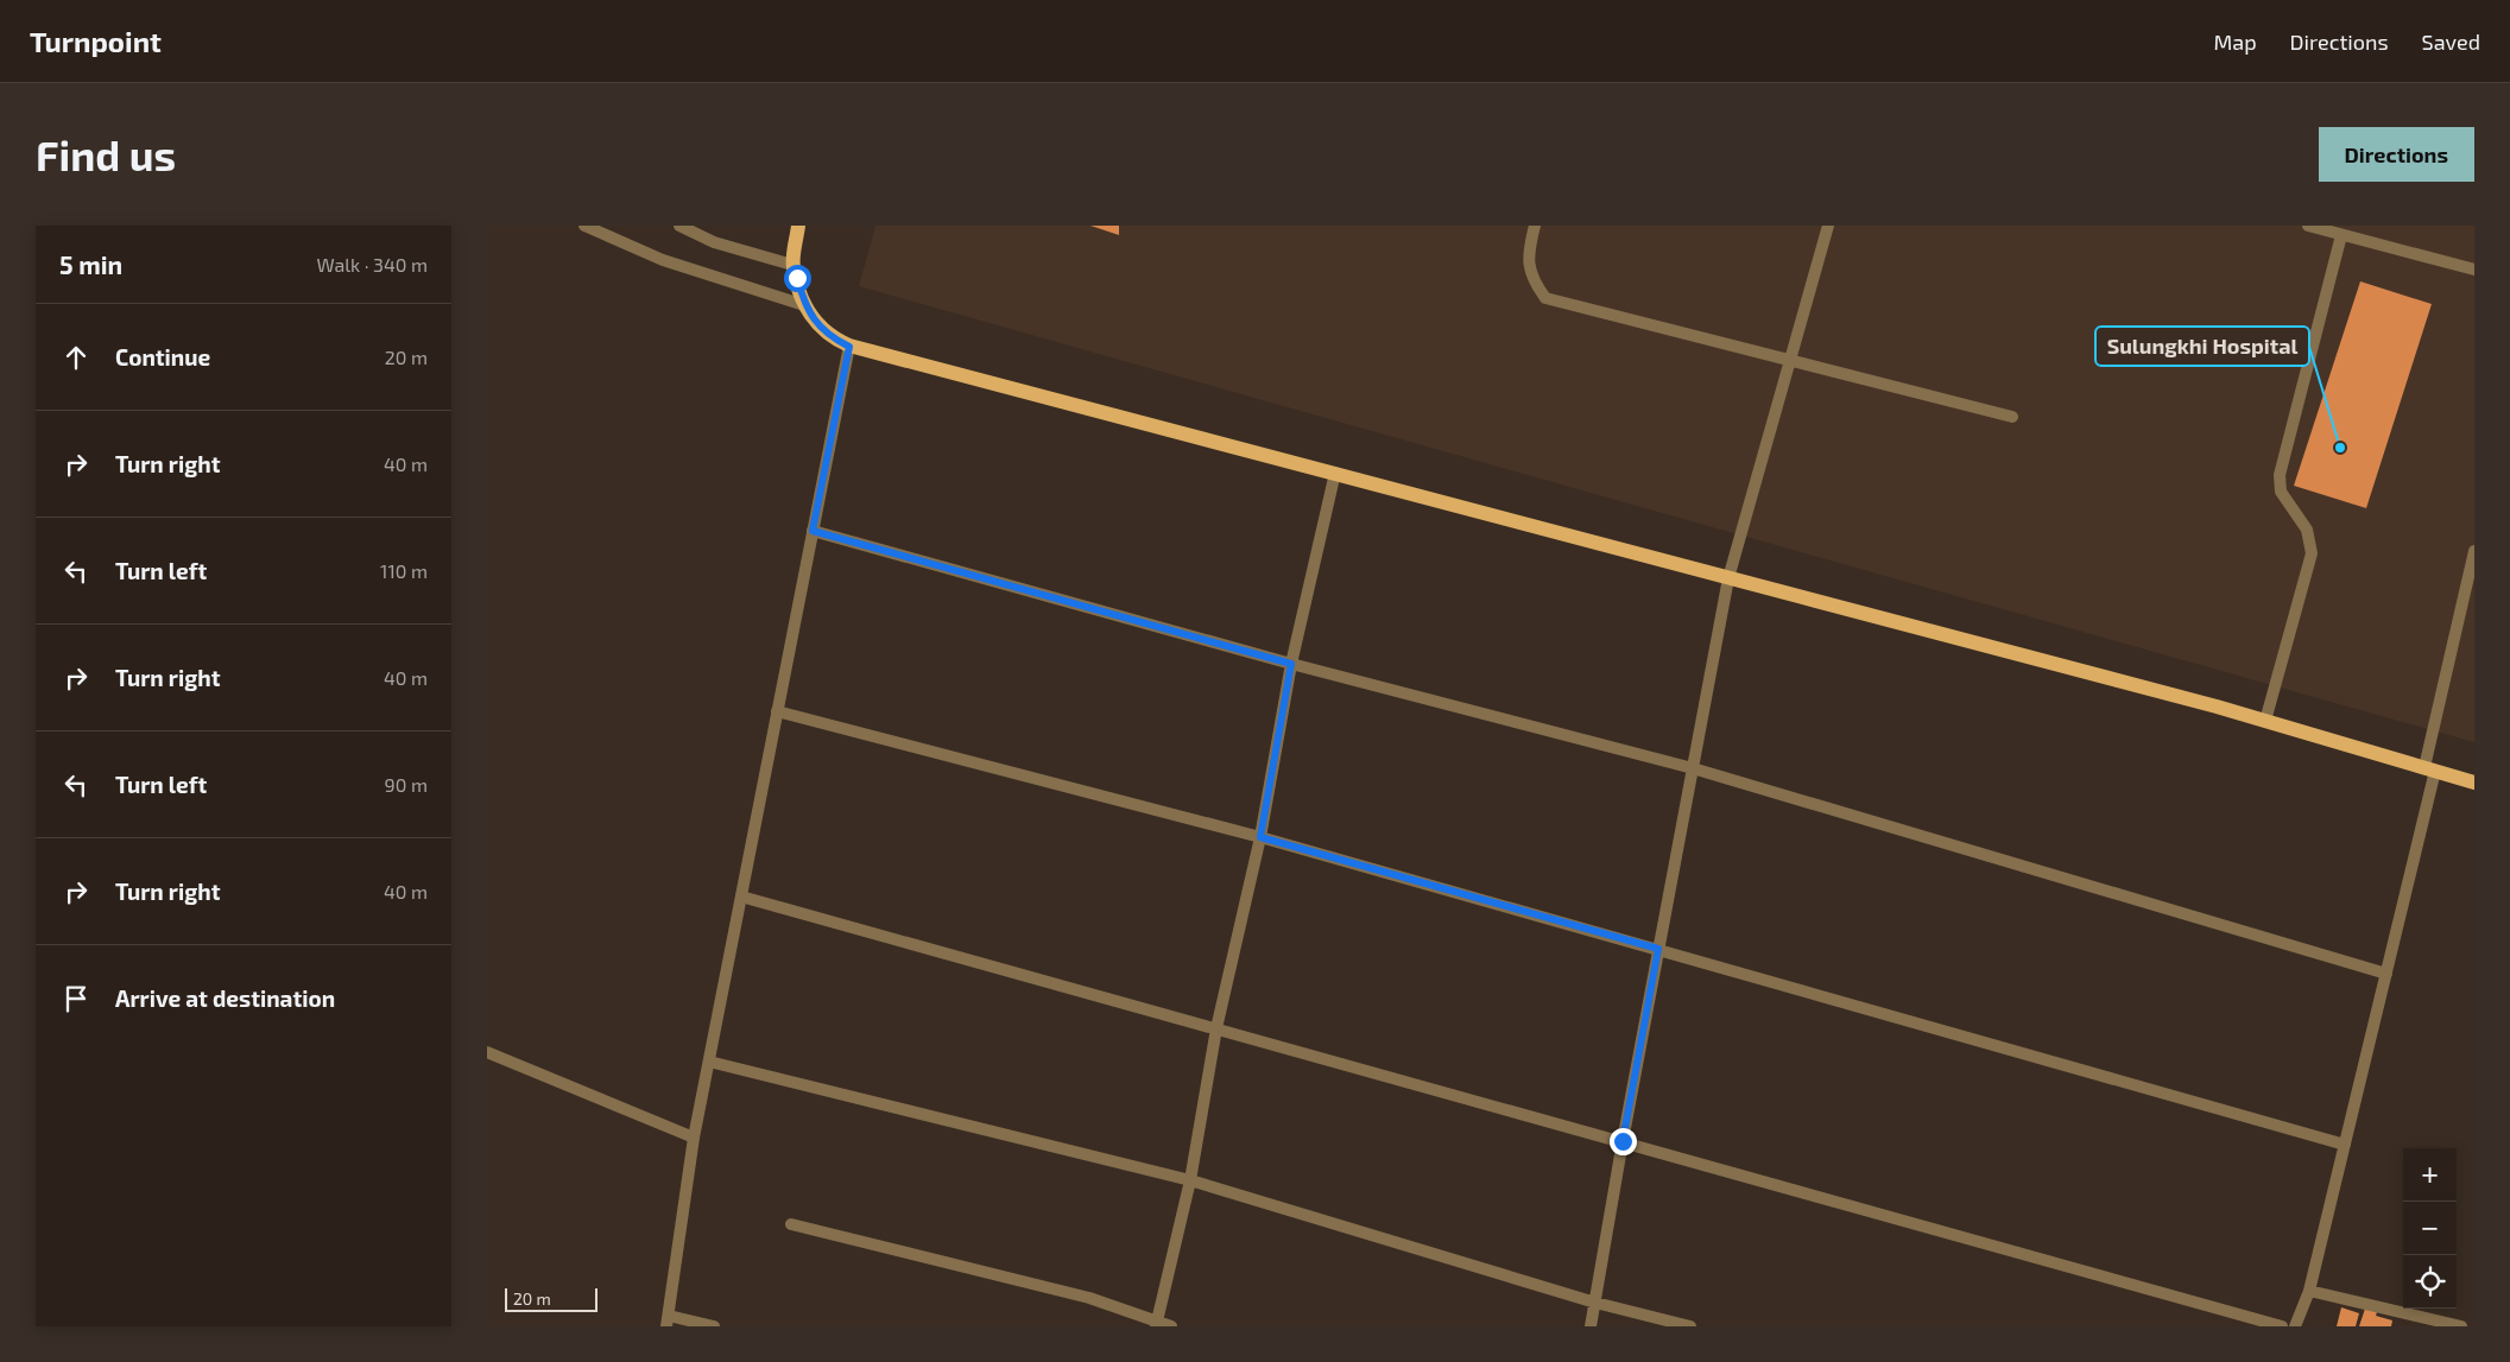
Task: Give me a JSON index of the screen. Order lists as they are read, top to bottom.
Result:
{
  "places": ["Sulungkhi Hospital"],
  "scale_bar": "20 m",
  "page": {
    "header": "Turnpoint",
    "nav": ["Map", "Directions", "Saved"],
    "buttons": "Directions",
    "title": "Find us",
    "heading": ["5 min", "Walk · 340 m"],
    "list": [
      ["Continue", "20 m"],
      ["Turn right", "40 m"],
      ["Turn left", "110 m"],
      ["Turn right", "40 m"],
      ["Turn left", "90 m"],
      ["Turn right", "40 m"],
      "Arrive at destination"
    ],
    "map_buttons": ["+", "−"],
    "scale": "20 m"
  }
}
